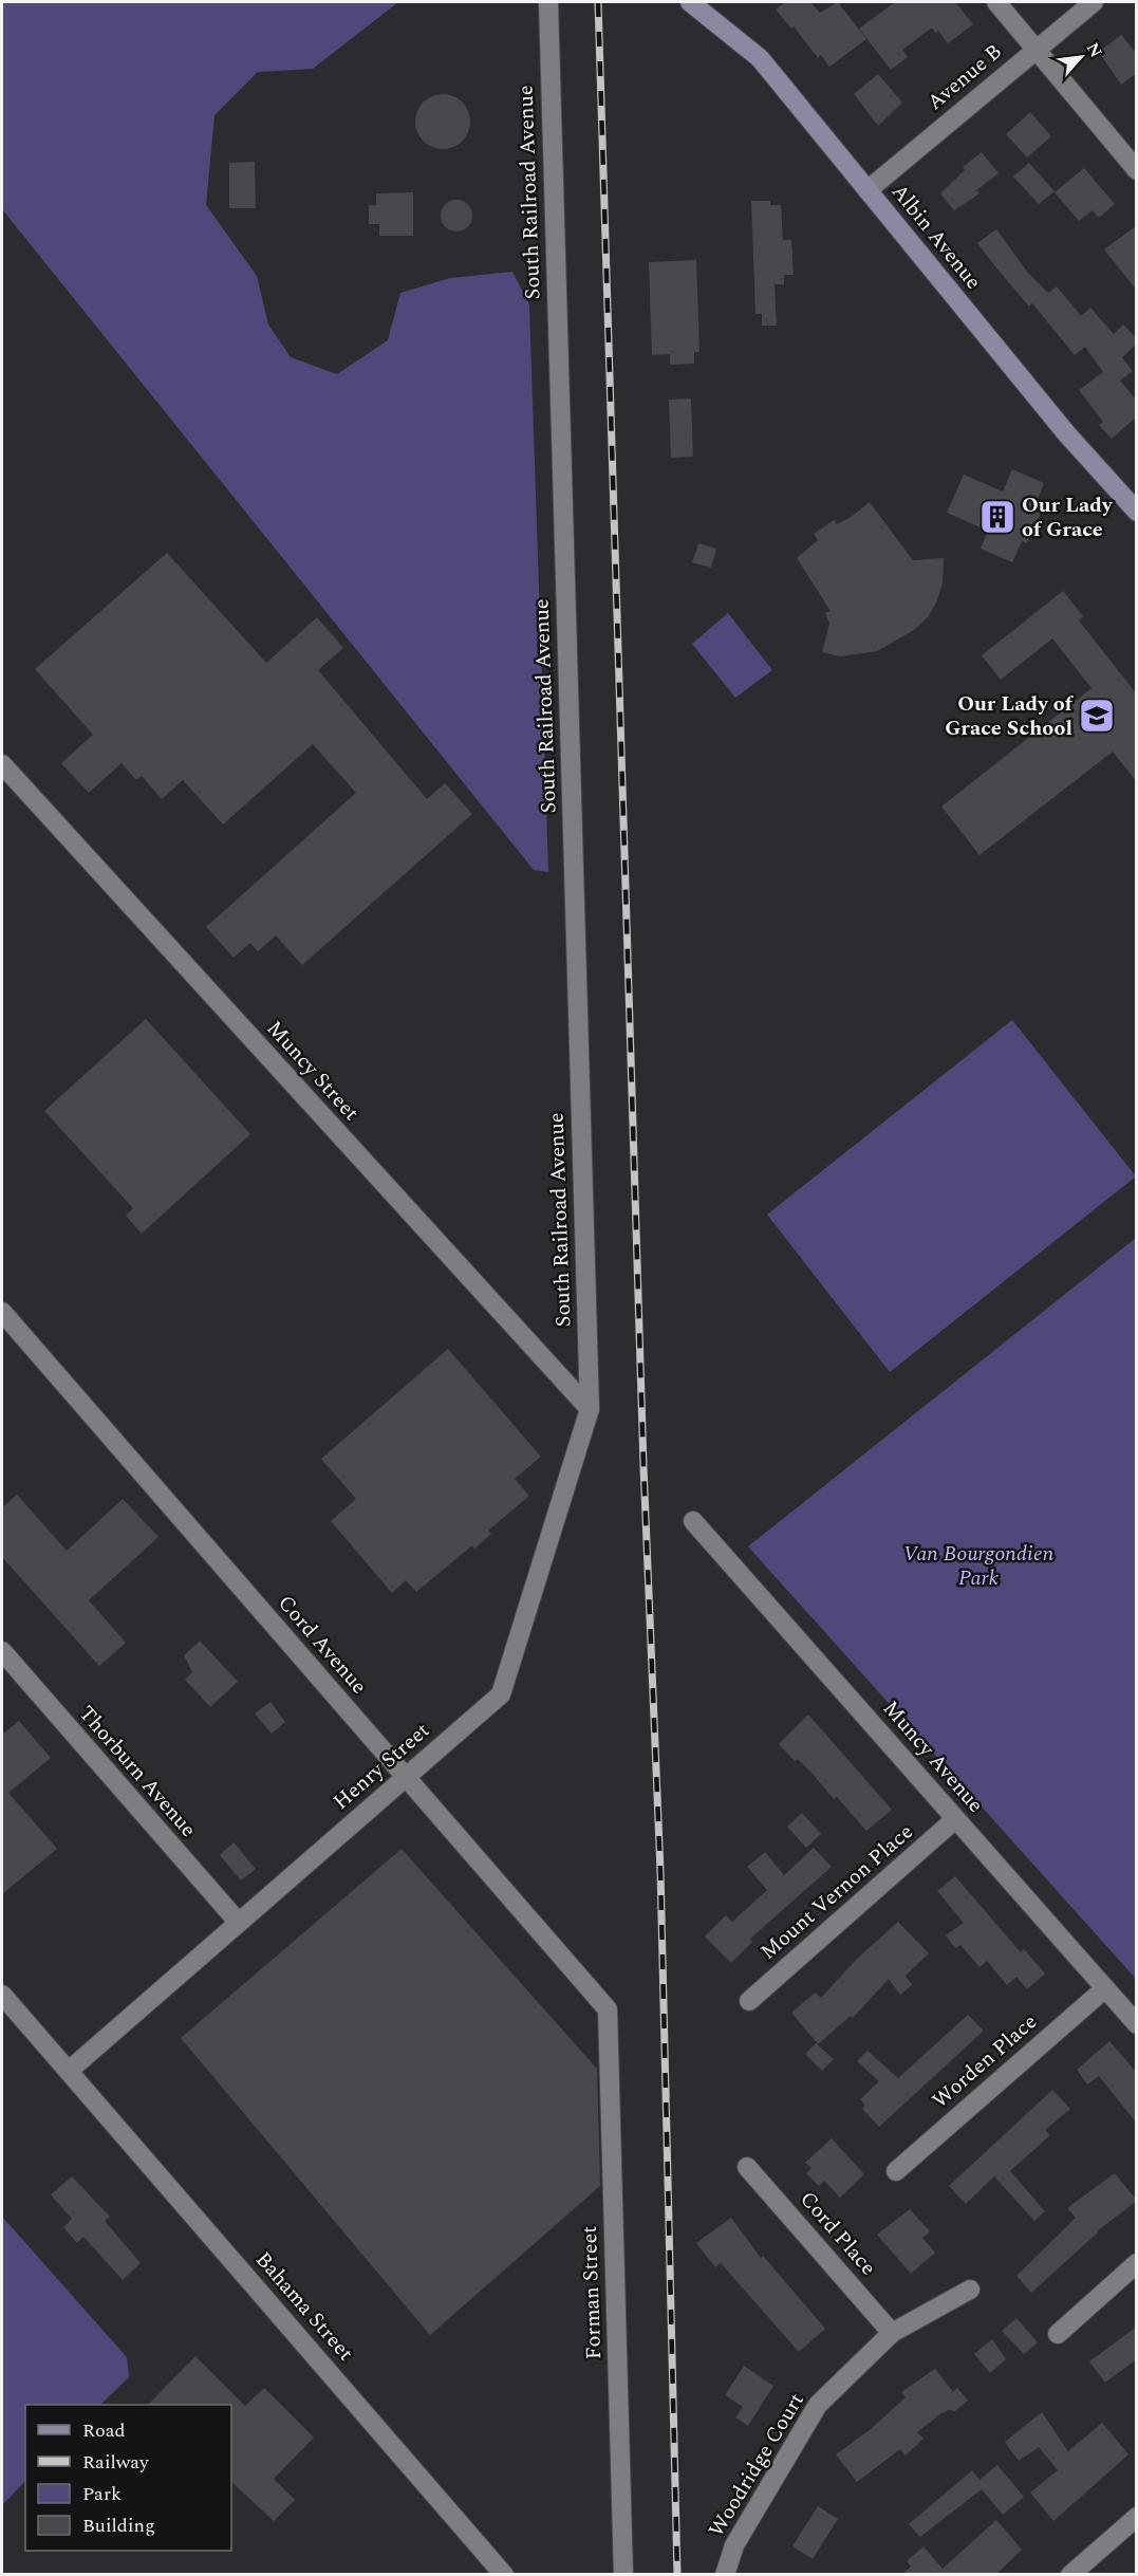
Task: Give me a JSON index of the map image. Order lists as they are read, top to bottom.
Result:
{
  "streets": {
    "street": [
      "Avenue B",
      "South Railroad Avenue",
      "Albin Avenue",
      "Muncy Street",
      "Cord Avenue",
      "Muncy Avenue",
      "Henry Street",
      "Thorburn Avenue",
      "Mount Vernon Place",
      "Worden Place",
      "Cord Place",
      "Forman Street",
      "Bahama Street",
      "Woodridge Court"
    ]
  },
  "crossings": [
    ["Avenue B", "Albin Avenue"],
    ["South Railroad Avenue", "Muncy Street"],
    ["South Railroad Avenue", "Henry Street"],
    ["Muncy Street", "Henry Street"],
    ["Cord Avenue", "Henry Street"],
    ["Cord Avenue", "Forman Street"],
    ["Muncy Avenue", "Mount Vernon Place"],
    ["Muncy Avenue", "Worden Place"],
    ["Henry Street", "Thorburn Avenue"],
    ["Henry Street", "Bahama Street"],
    ["Cord Place", "Woodridge Court"]
  ],
  "parks": ["Van Bourgondien Park"],
  "places": {
    "building": ["Our Lady of Grace"],
    "school or university": ["Our Lady of Grace School"]
  },
  "legend": [
    "Road",
    "Railway",
    "Park",
    "Building"
  ],
  "north": "top right"
}
